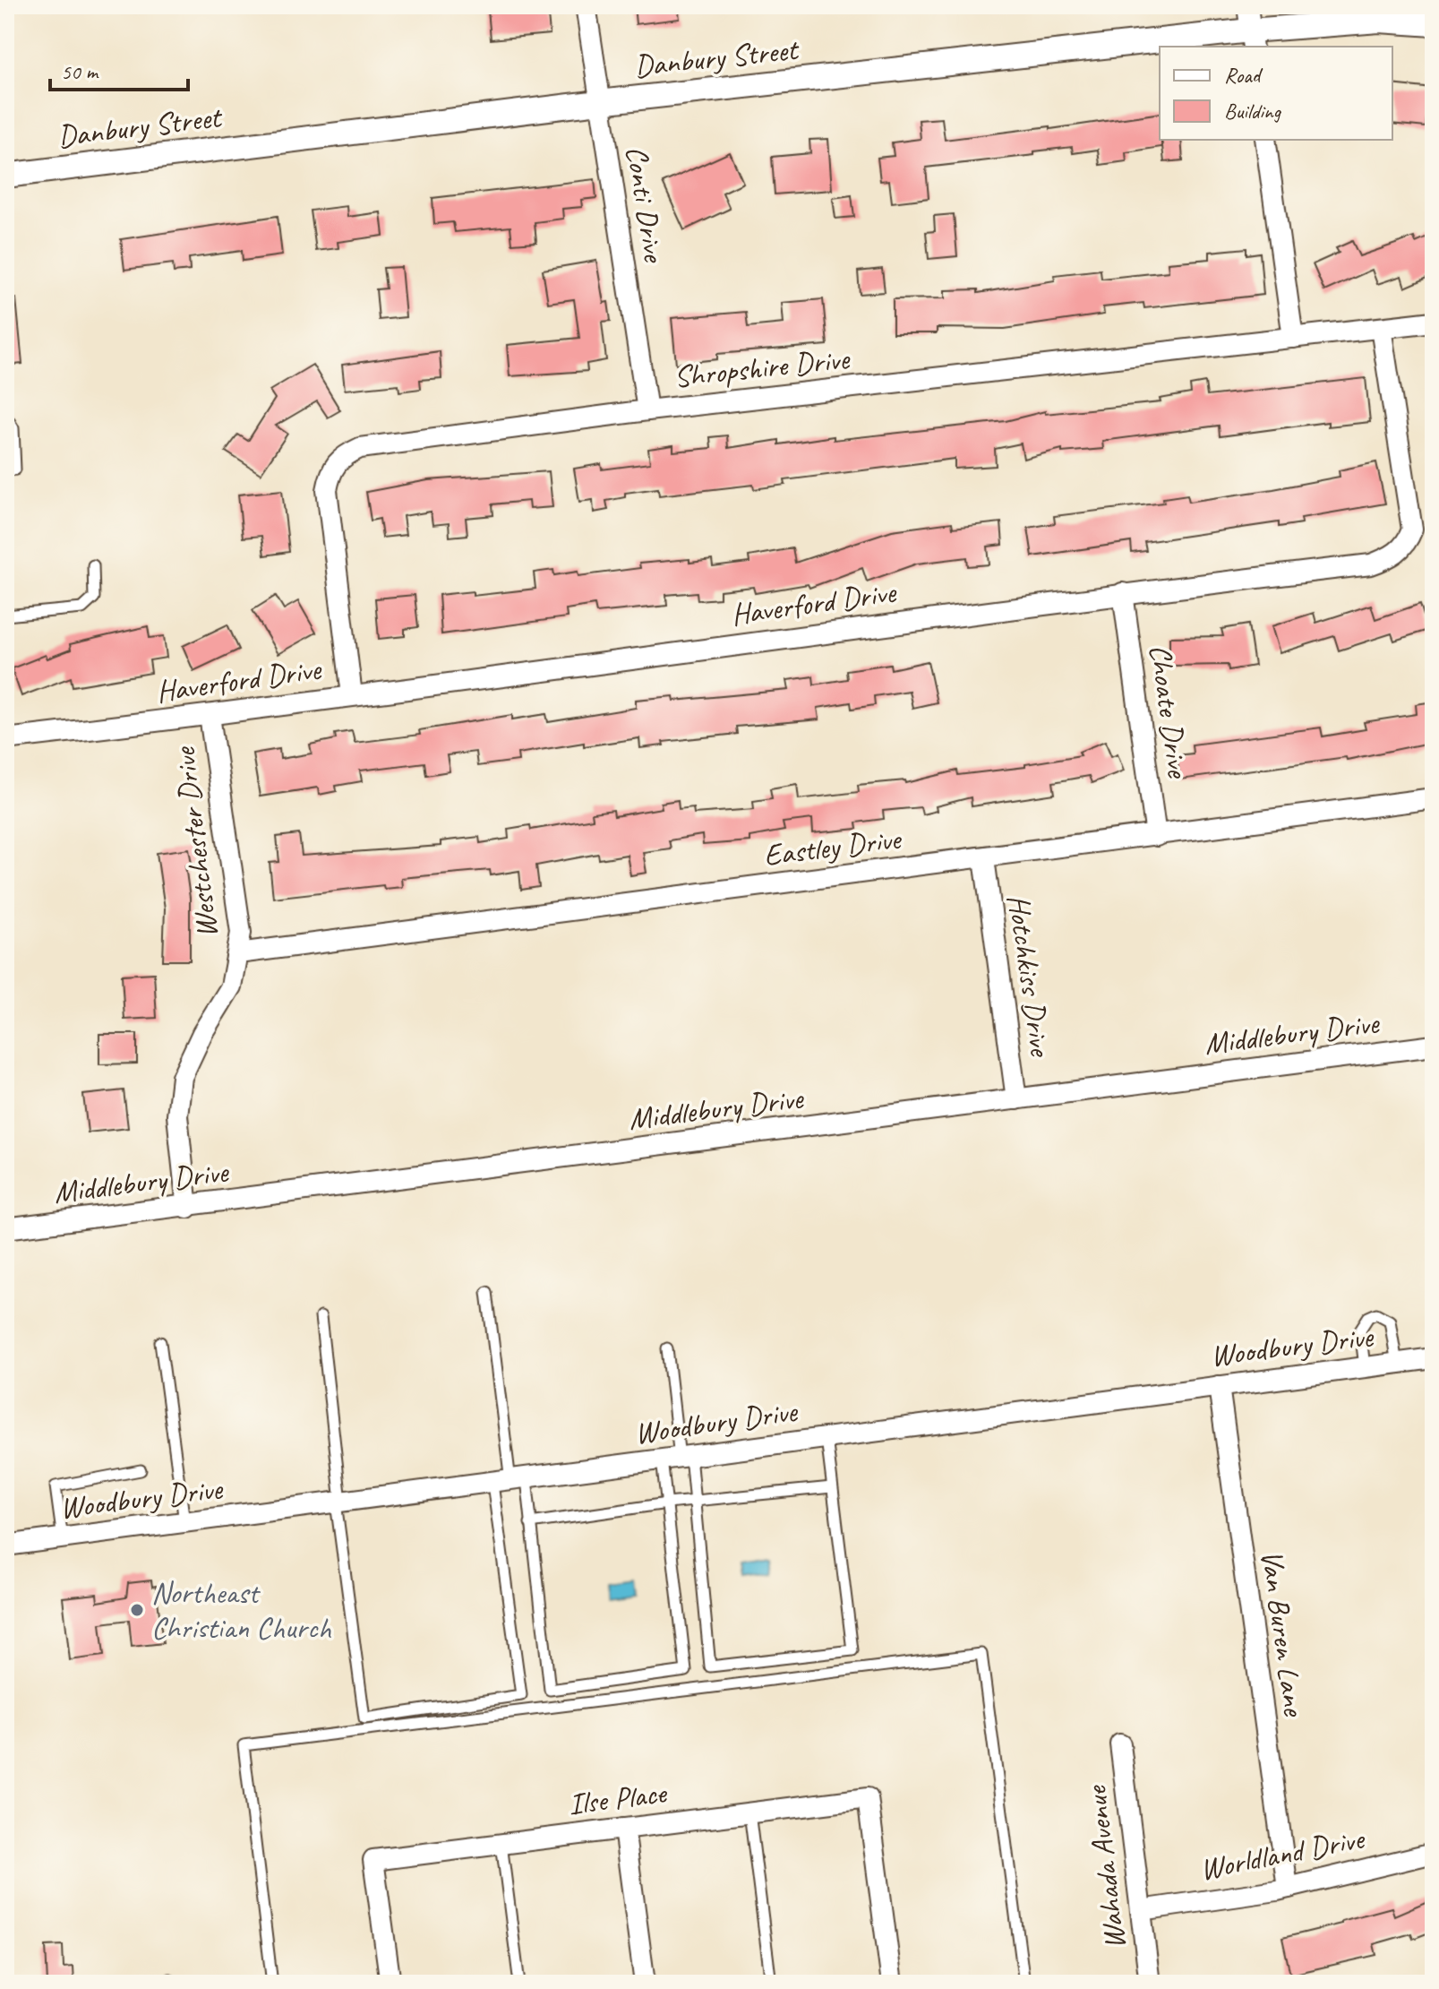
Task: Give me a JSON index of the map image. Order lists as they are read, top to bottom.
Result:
{
  "streets": {
    "street": [
      "Danbury Street",
      "Conti Drive",
      "Shropshire Drive",
      "Haverford Drive",
      "Choate Drive",
      "Westchester Drive",
      "Eastley Drive",
      "Hotchkiss Drive",
      "Middlebury Drive",
      "Woodbury Drive",
      "Van Buren Lane",
      "Ilse Place",
      "Worldland Drive",
      "Wahada Avenue"
    ]
  },
  "crossings": [
    ["Danbury Street", "Conti Drive"],
    ["Conti Drive", "Shropshire Drive"],
    ["Shropshire Drive", "Haverford Drive"],
    ["Haverford Drive", "Choate Drive"],
    ["Haverford Drive", "Westchester Drive"],
    ["Choate Drive", "Eastley Drive"],
    ["Westchester Drive", "Eastley Drive"],
    ["Westchester Drive", "Middlebury Drive"],
    ["Eastley Drive", "Hotchkiss Drive"],
    ["Hotchkiss Drive", "Middlebury Drive"],
    ["Woodbury Drive", "Van Buren Lane"],
    ["Van Buren Lane", "Worldland Drive"],
    ["Worldland Drive", "Wahada Avenue"]
  ],
  "places": ["Northeast Christian Church"],
  "legend": ["Road", "Building"],
  "scale_bar": "50 m"
}
